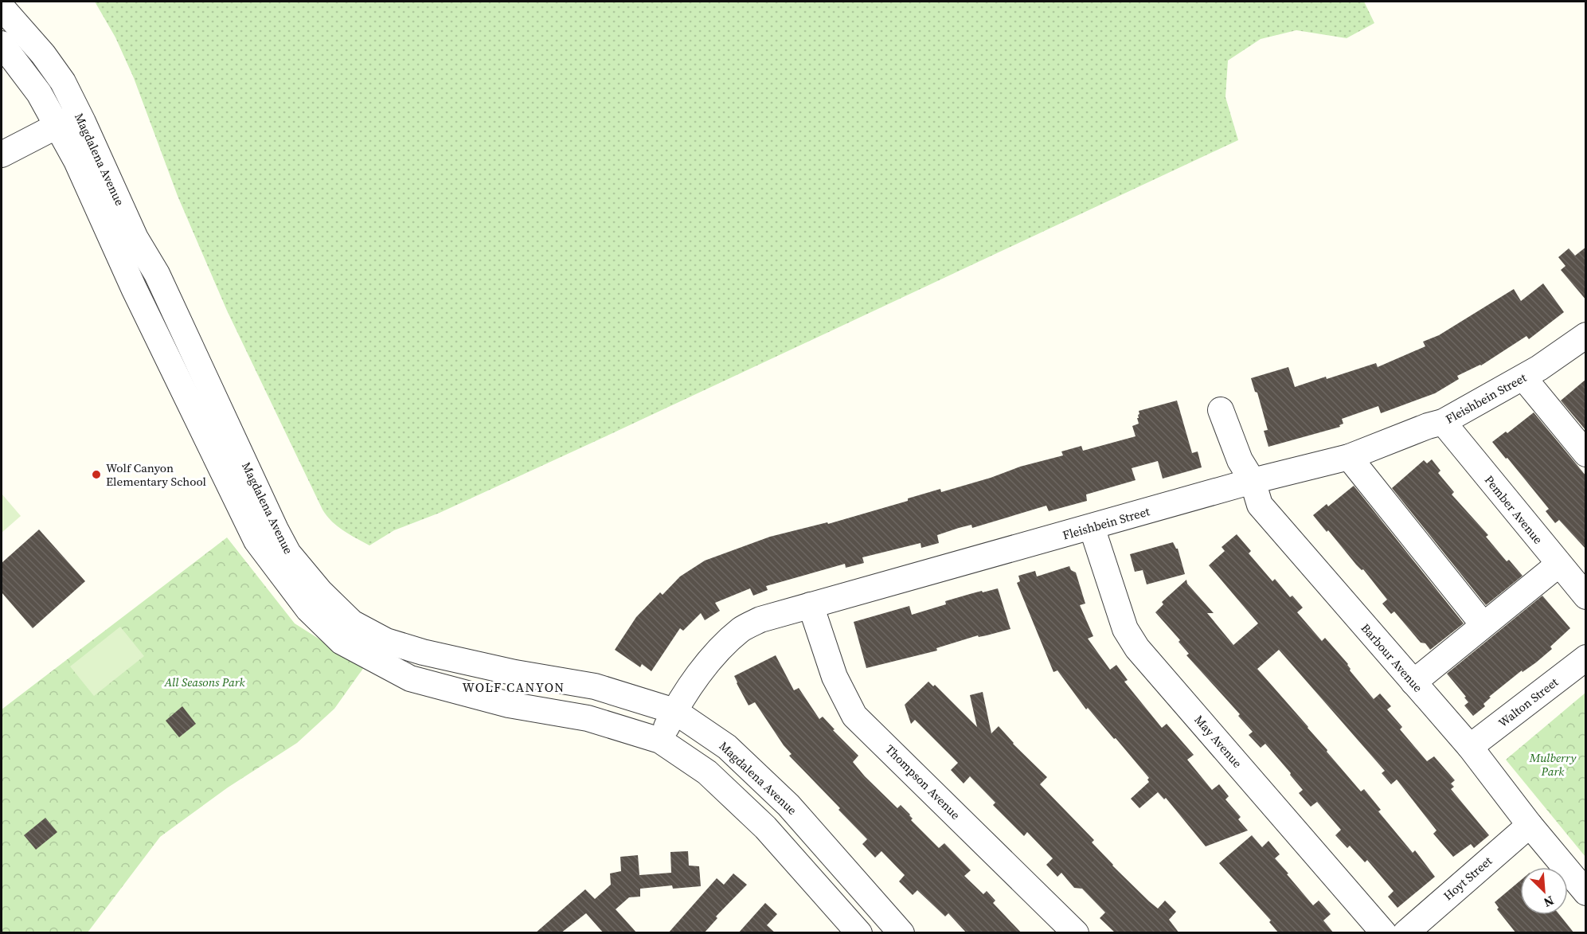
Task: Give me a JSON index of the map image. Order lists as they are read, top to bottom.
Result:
{
  "streets": {
    "street": [
      "Magdalena Avenue",
      "Fleishbein Street",
      "Pember Avenue",
      "Barbour Avenue",
      "Walton Street",
      "May Avenue",
      "Thompson Avenue",
      "Hoyt Street"
    ]
  },
  "crossings": [
    ["Magdalena Avenue", "Fleishbein Street"],
    ["Fleishbein Street", "Pember Avenue"],
    ["Fleishbein Street", "Barbour Avenue"],
    ["Fleishbein Street", "May Avenue"],
    ["Fleishbein Street", "Thompson Avenue"],
    ["Barbour Avenue", "Walton Street"],
    ["Barbour Avenue", "Hoyt Street"]
  ],
  "districts": ["WOLF CANYON"],
  "parks": ["All Seasons Park", "Mulberry Park"],
  "places": ["Wolf Canyon Elementary School"],
  "north": "bottom right"
}
